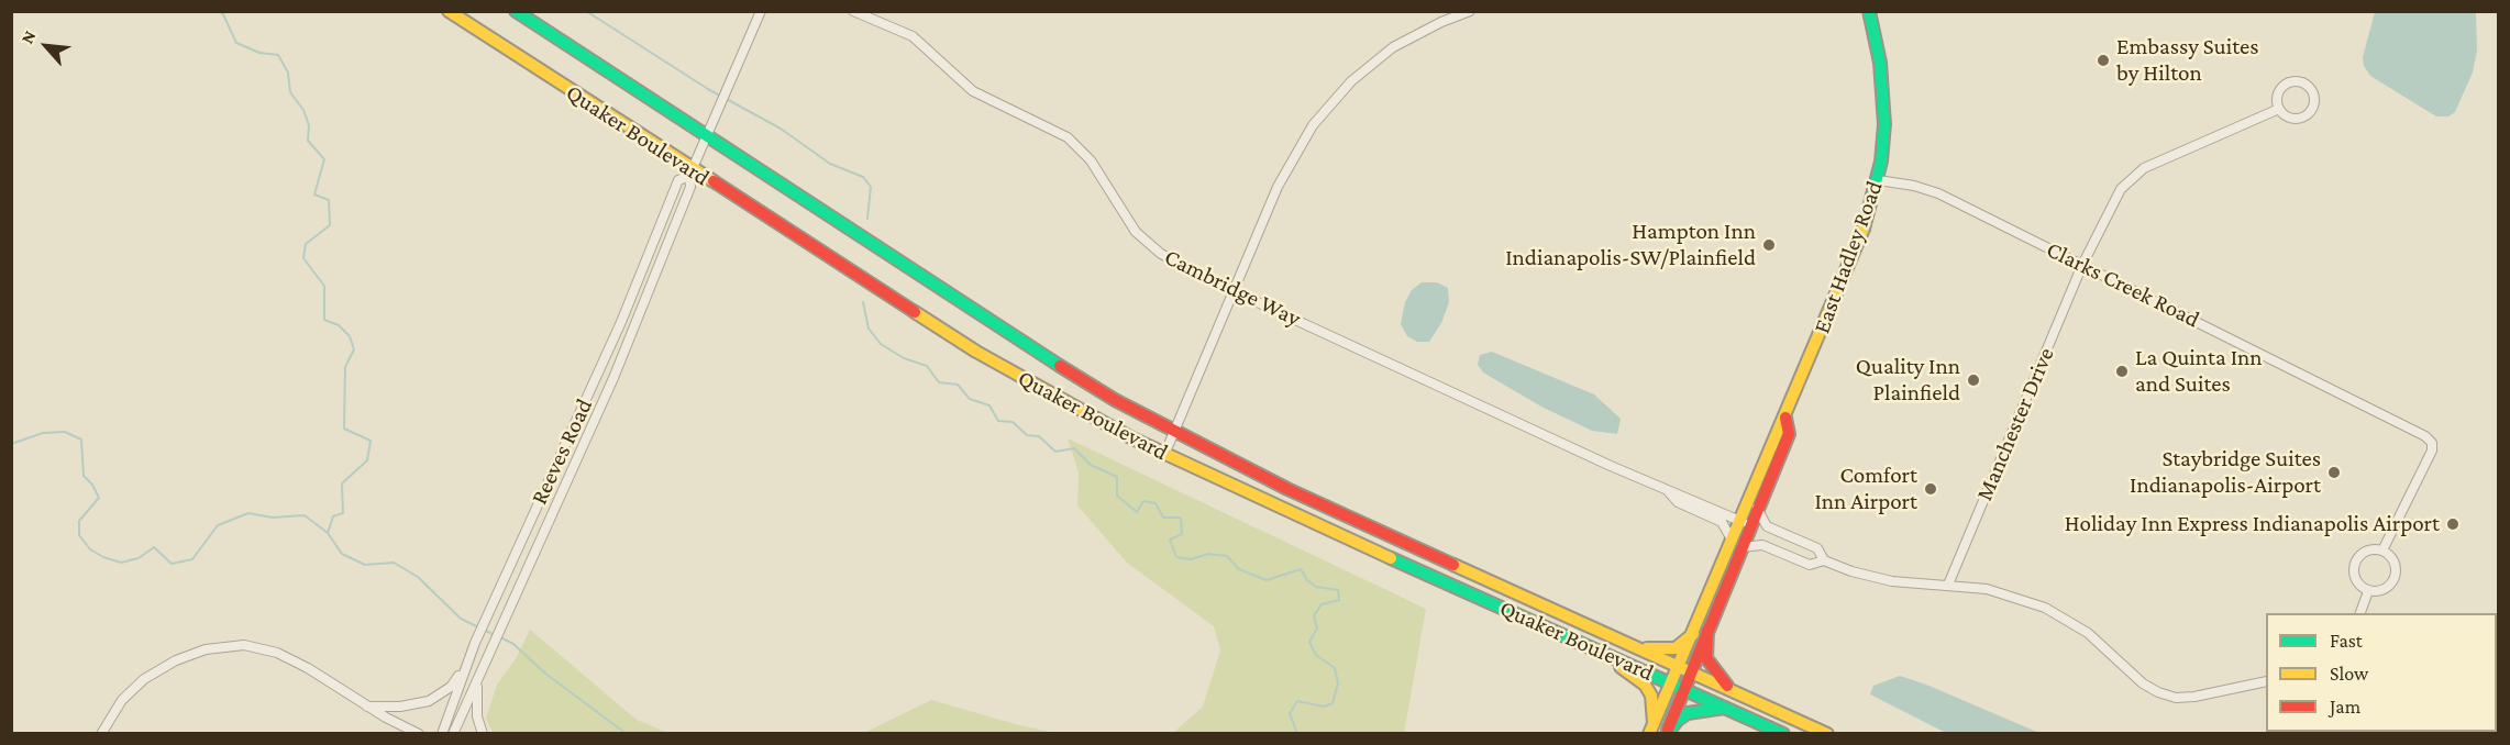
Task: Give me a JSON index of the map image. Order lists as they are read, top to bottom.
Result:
{
  "streets": {
    "main road": ["Quaker Boulevard", "East Hadley Road"],
    "street": [
      "Clarks Creek Road",
      "Cambridge Way",
      "Manchester Drive",
      "Reeves Road"
    ]
  },
  "crossings": [
    ["Quaker Boulevard", "East Hadley Road"],
    ["Quaker Boulevard", "Reeves Road"],
    ["East Hadley Road", "Clarks Creek Road"],
    ["East Hadley Road", "Cambridge Way"],
    ["Clarks Creek Road", "Manchester Drive"]
  ],
  "places": [
    "Embassy Suites by Hilton",
    "Hampton Inn Indianapolis-SW/Plainfield",
    "La Quinta Inn and Suites",
    "Quality Inn Plainfield",
    "Staybridge Suites Indianapolis-Airport",
    "Comfort Inn Airport",
    "Holiday Inn Express Indianapolis Airport"
  ],
  "legend": ["Fast", "Slow", "Jam"],
  "north": "top left"
}
